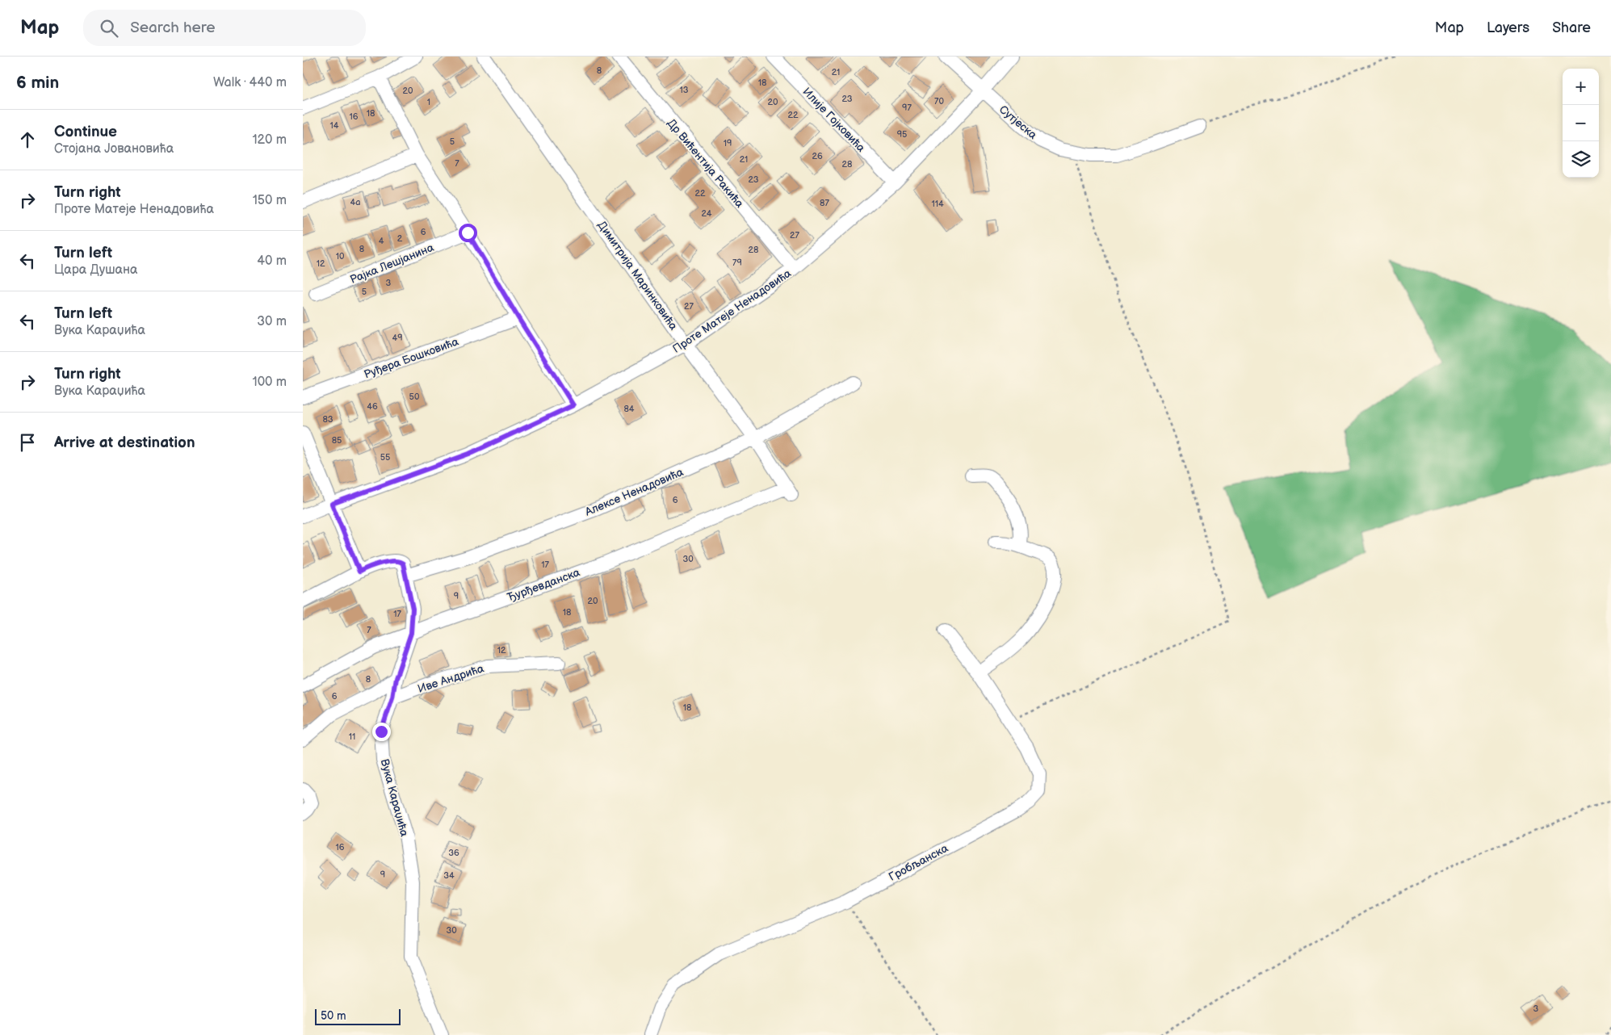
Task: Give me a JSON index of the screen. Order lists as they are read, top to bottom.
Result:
{
  "streets": {
    "street": [
      "Илије Гојковића",
      "Сутјеска",
      "Др Вићентија Ракића",
      "Рајка Лешјанина",
      "Димитрија Маринковића",
      "Проте Матеје Ненадовића",
      "Руђера Бошковића",
      "Алексе Ненадовића",
      "Ђурђевданска",
      "Иве Андрића",
      "Вука Караџића",
      "Гробљанска"
    ]
  },
  "crossings": [
    ["Илије Гојковића", "Проте Матеје Ненадовића"],
    ["Сутјеска", "Проте Матеје Ненадовића"],
    ["Др Вићентија Ракића", "Проте Матеје Ненадовића"],
    ["Димитрија Маринковића", "Проте Матеје Ненадовића"],
    ["Димитрија Маринковића", "Алексе Ненадовића"],
    ["Димитрија Маринковића", "Ђурђевданска"],
    ["Алексе Ненадовића", "Вука Караџића"],
    ["Ђурђевданска", "Вука Караџића"],
    ["Иве Андрића", "Вука Караџића"]
  ],
  "house_numbers": [
    "8",
    "21",
    "18",
    "13",
    "20",
    "23",
    "70",
    "1",
    "20",
    "97",
    "18",
    "22",
    "16",
    "14",
    "95",
    "5",
    "19",
    "26",
    "21",
    "7",
    "28",
    "23",
    "22",
    "4a",
    "87",
    "114",
    "24",
    "6",
    "27",
    "2",
    "4",
    "8",
    "28",
    "10",
    "79",
    "12",
    "3",
    "5",
    "27",
    "49",
    "50",
    "46",
    "84",
    "83",
    "85",
    "55",
    "6",
    "30",
    "17",
    "9",
    "20",
    "18",
    "17",
    "7",
    "12",
    "8",
    "6",
    "18",
    "11",
    "16",
    "36",
    "9",
    "34",
    "30",
    "3"
  ],
  "scale_bar": "50 m",
  "page": {
    "header": "Map",
    "search": "Search here",
    "nav": ["Map", "Layers", "Share"],
    "heading": ["6 min", "Walk · 440 m"],
    "map_buttons": ["+", "−"],
    "list": [
      ["Continue", "Стојана Јовановића", "120 m"],
      ["Turn right", "Проте Матеје Ненадовића", "150 m"],
      ["Turn left", "Цара Душана", "40 m"],
      ["Turn left", "Вука Караџића", "30 m"],
      ["Turn right", "Вука Караџића", "100 m"],
      "Arrive at destination"
    ],
    "scale": "50 m"
  }
}
